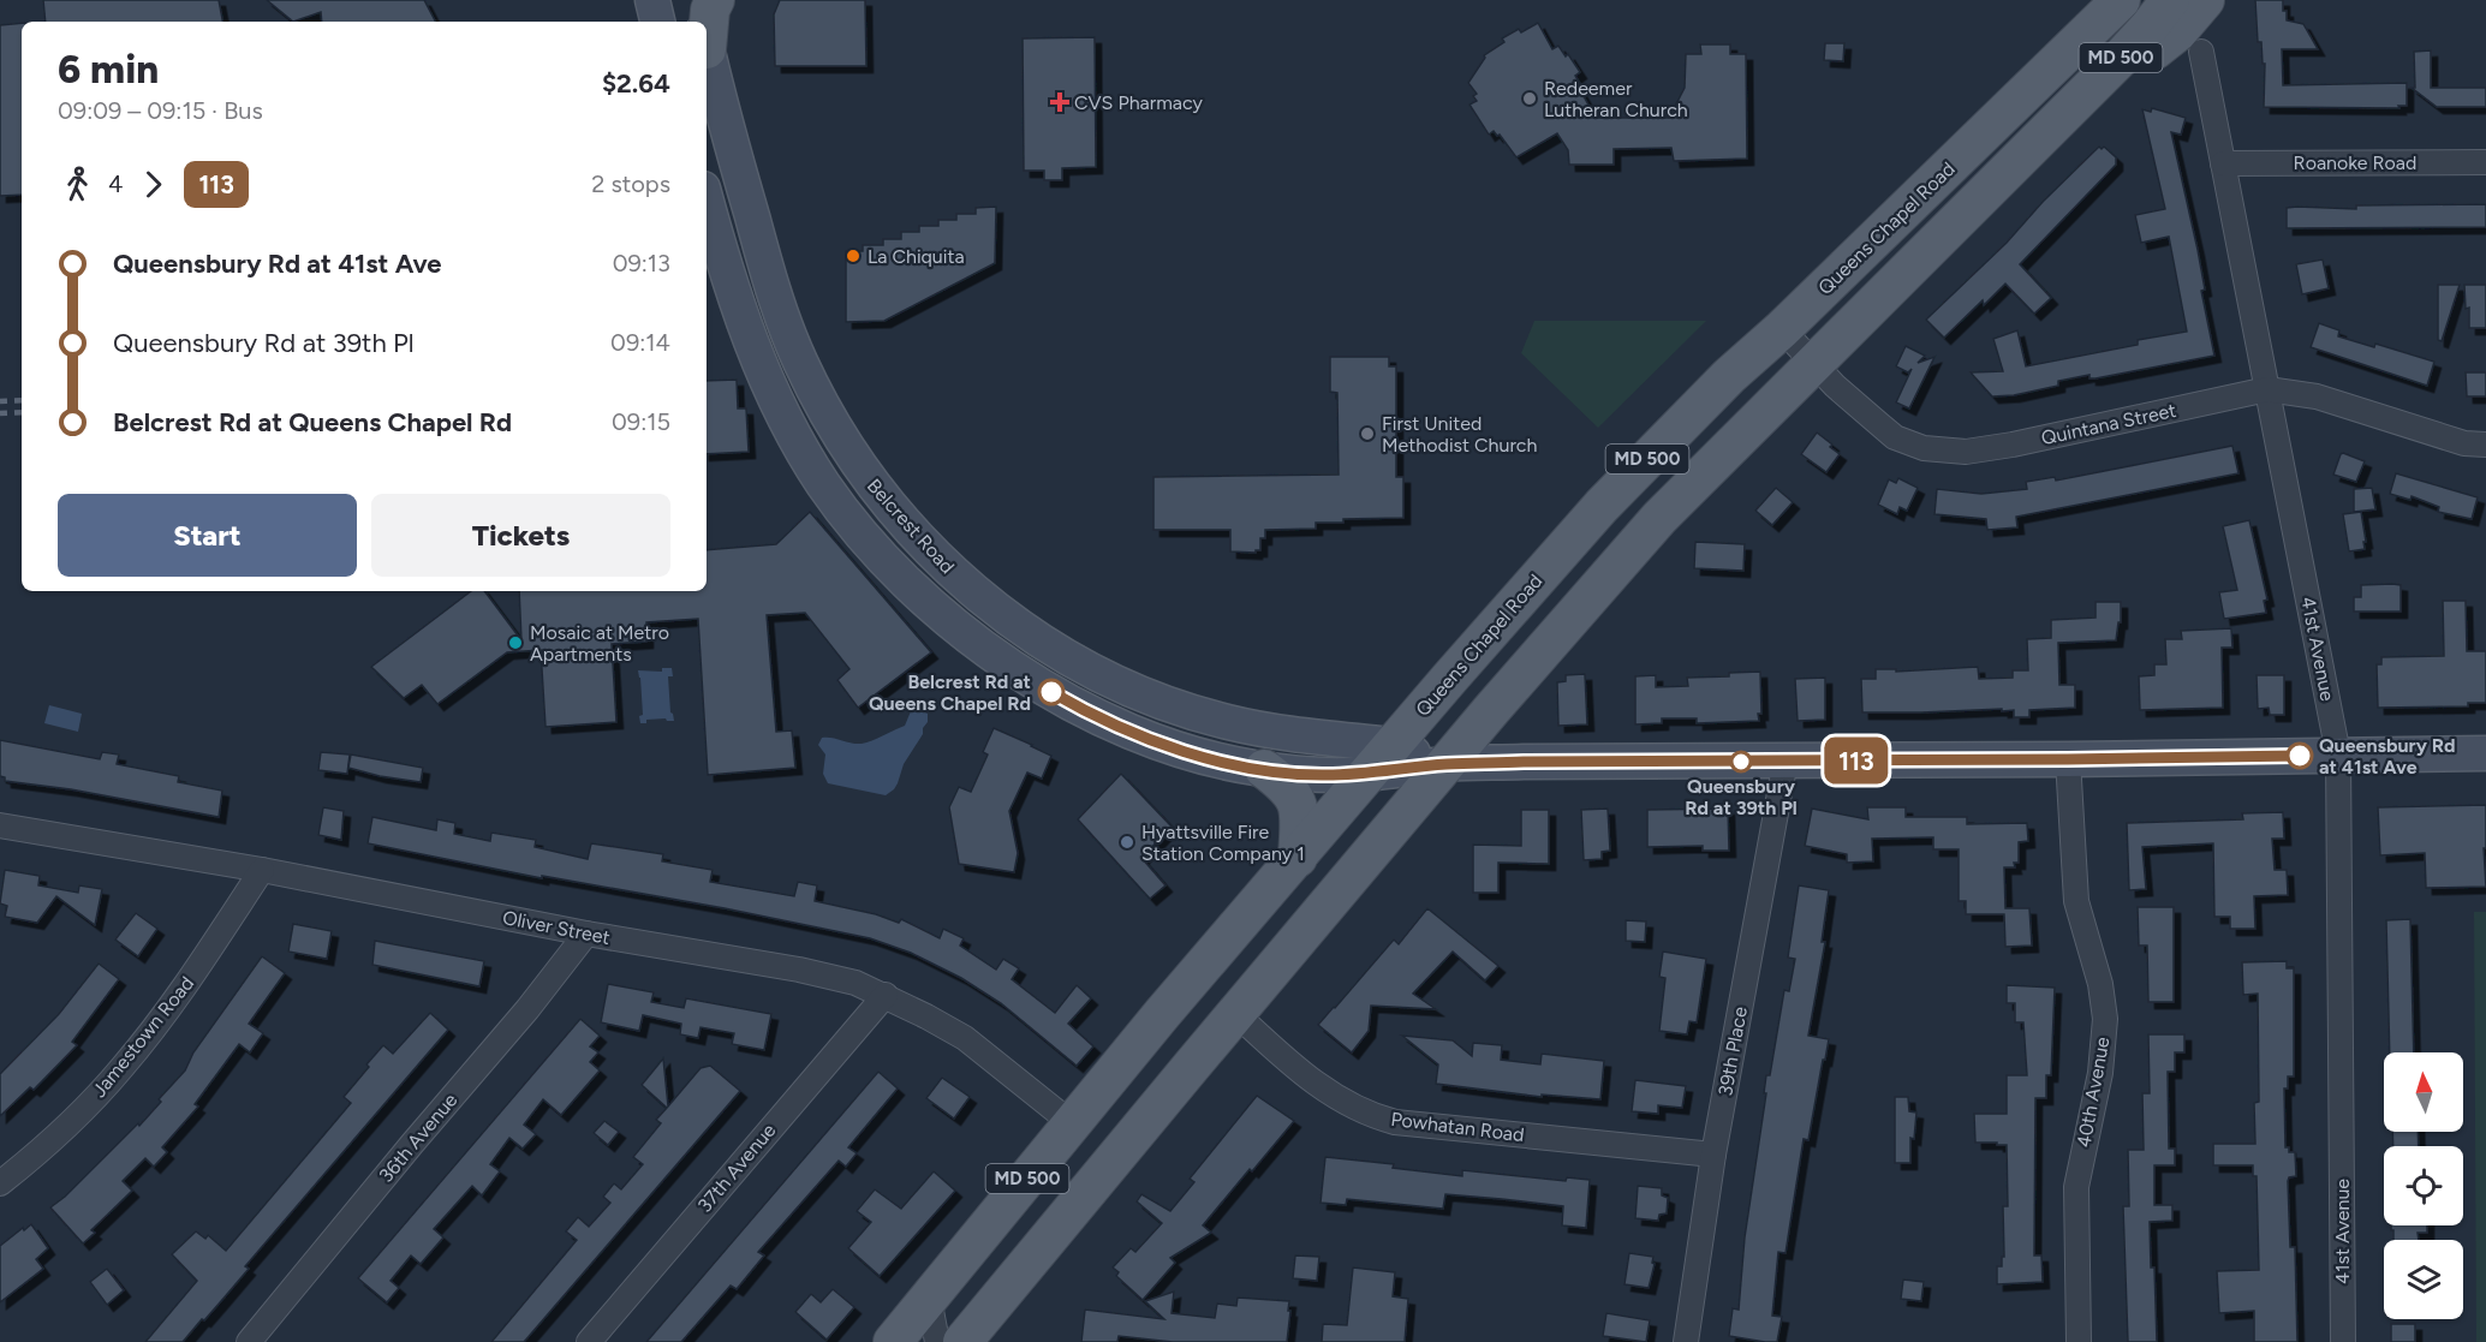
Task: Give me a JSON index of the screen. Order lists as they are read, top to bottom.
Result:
{
  "streets": {
    "main road": ["MD 500", "Queens Chapel Road", "Belcrest Road"],
    "street": [
      "Roanoke Road",
      "Quintana Street",
      "41st Avenue",
      "Oliver Street",
      "Jamestown Road",
      "39th Place",
      "40th Avenue",
      "Powhatan Road",
      "36th Avenue",
      "37th Avenue"
    ]
  },
  "crossings": [
    ["MD 500", "Quintana Street"],
    ["MD 500", "Belcrest Road"],
    ["MD 500", "Powhatan Road"],
    ["Roanoke Road", "41st Avenue"],
    ["Queens Chapel Road", "Quintana Street"],
    ["Queens Chapel Road", "Belcrest Road"],
    ["Queens Chapel Road", "Oliver Street"],
    ["Quintana Street", "41st Avenue"],
    ["Belcrest Road", "41st Avenue"],
    ["Belcrest Road", "39th Place"],
    ["Belcrest Road", "40th Avenue"],
    ["Oliver Street", "Jamestown Road"],
    ["Oliver Street", "36th Avenue"],
    ["Oliver Street", "37th Avenue"],
    ["39th Place", "Powhatan Road"]
  ],
  "places": {
    "other": [
      "Redeemer Lutheran Church",
      "La Chiquita",
      "First United Methodist Church",
      "Mosaic at Metro Apartments",
      "Belcrest Rd at Queens Chapel Rd",
      "Queensbury Rd at 41st Ave",
      "Queensbury Rd at 39th Pl",
      "Hyattsville Fire Station Company 1"
    ],
    "health": ["CVS Pharmacy"]
  },
  "lines": ["bus line 113"],
  "north": "top",
  "page": {
    "on_map": "113",
    "heading": ["6 min", "09:09 – 09:15 · Bus", "$2.64"],
    "legs": ["4", "113", "2 stops"],
    "list": [
      {
        "name": "Queensbury Rd at 41st Ave",
        "value": "09:13"
      },
      {
        "name": "Queensbury Rd at 39th Pl",
        "value": "09:14"
      },
      {
        "name": "Belcrest Rd at Queens Chapel Rd",
        "value": "09:15"
      }
    ],
    "buttons": ["Start", "Tickets"]
  }
}
